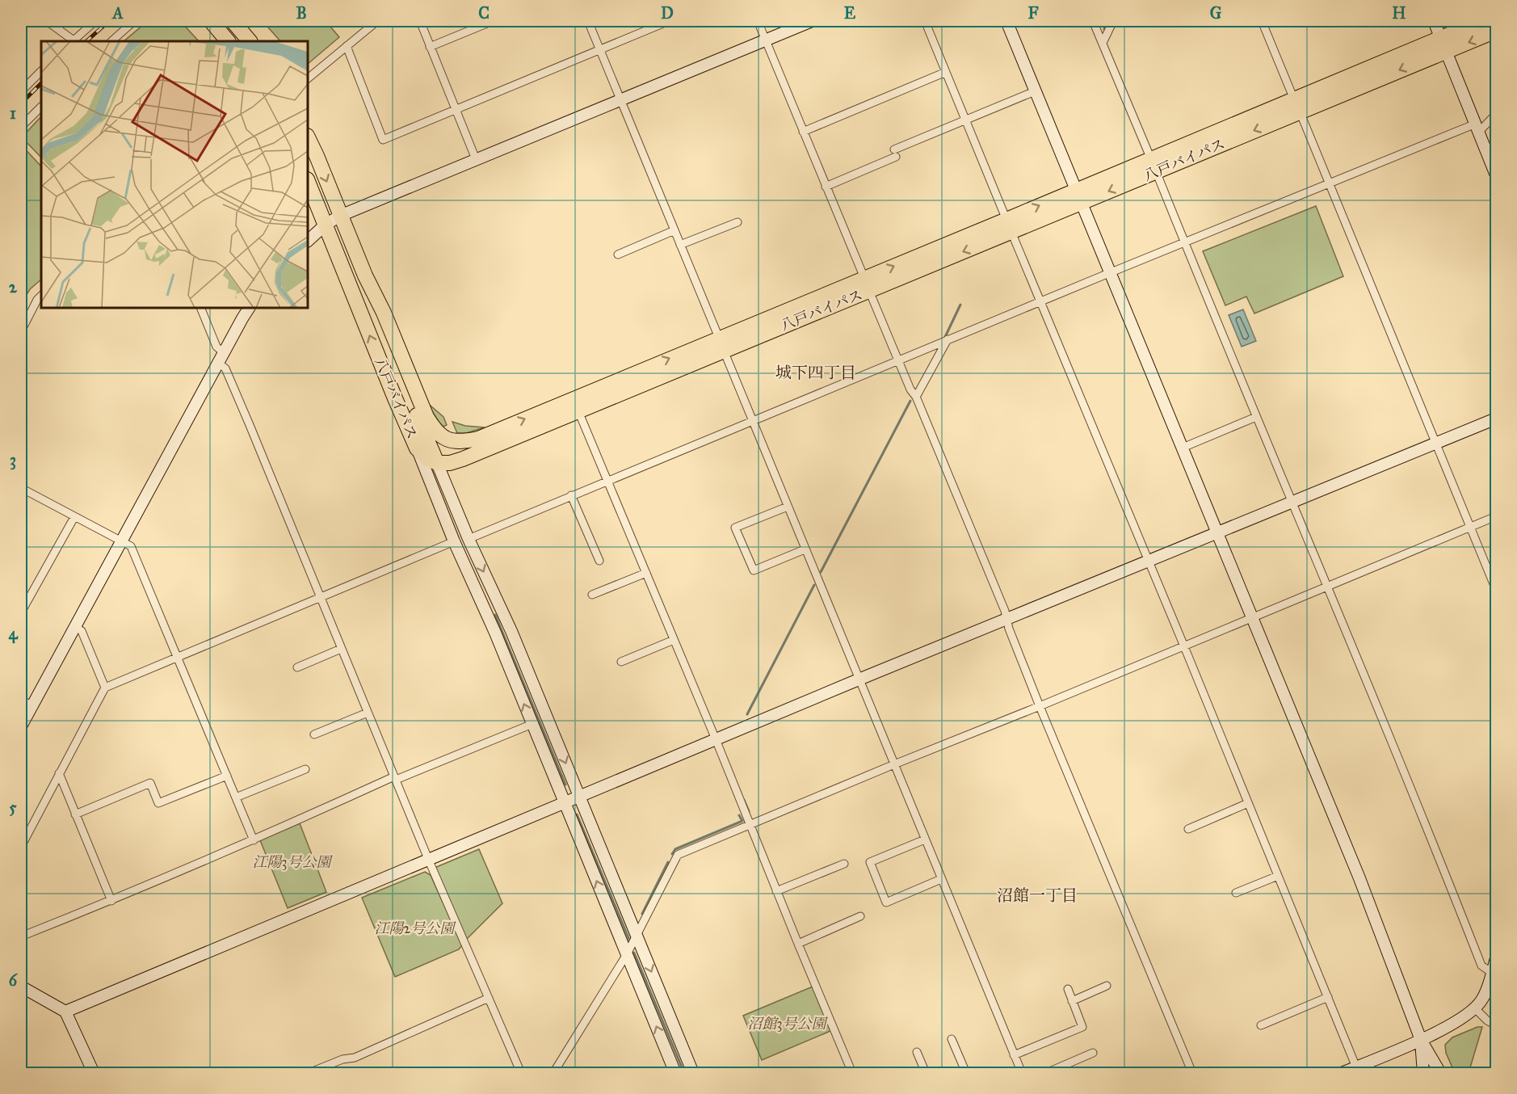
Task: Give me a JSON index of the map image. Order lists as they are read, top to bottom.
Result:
{
  "streets": {
    "highway": ["八戸バイパス"]
  },
  "districts": ["城下四丁目", "沼館一丁目"],
  "parks": ["江陽3号公園", "江陽2号公園", "沼館3号公園"],
  "grid": {
    "columns": [
      "A",
      "B",
      "C",
      "D",
      "E",
      "F",
      "G",
      "H"
    ],
    "rows": [
      "1",
      "2",
      "3",
      "4",
      "5",
      "6"
    ]
  }
}
